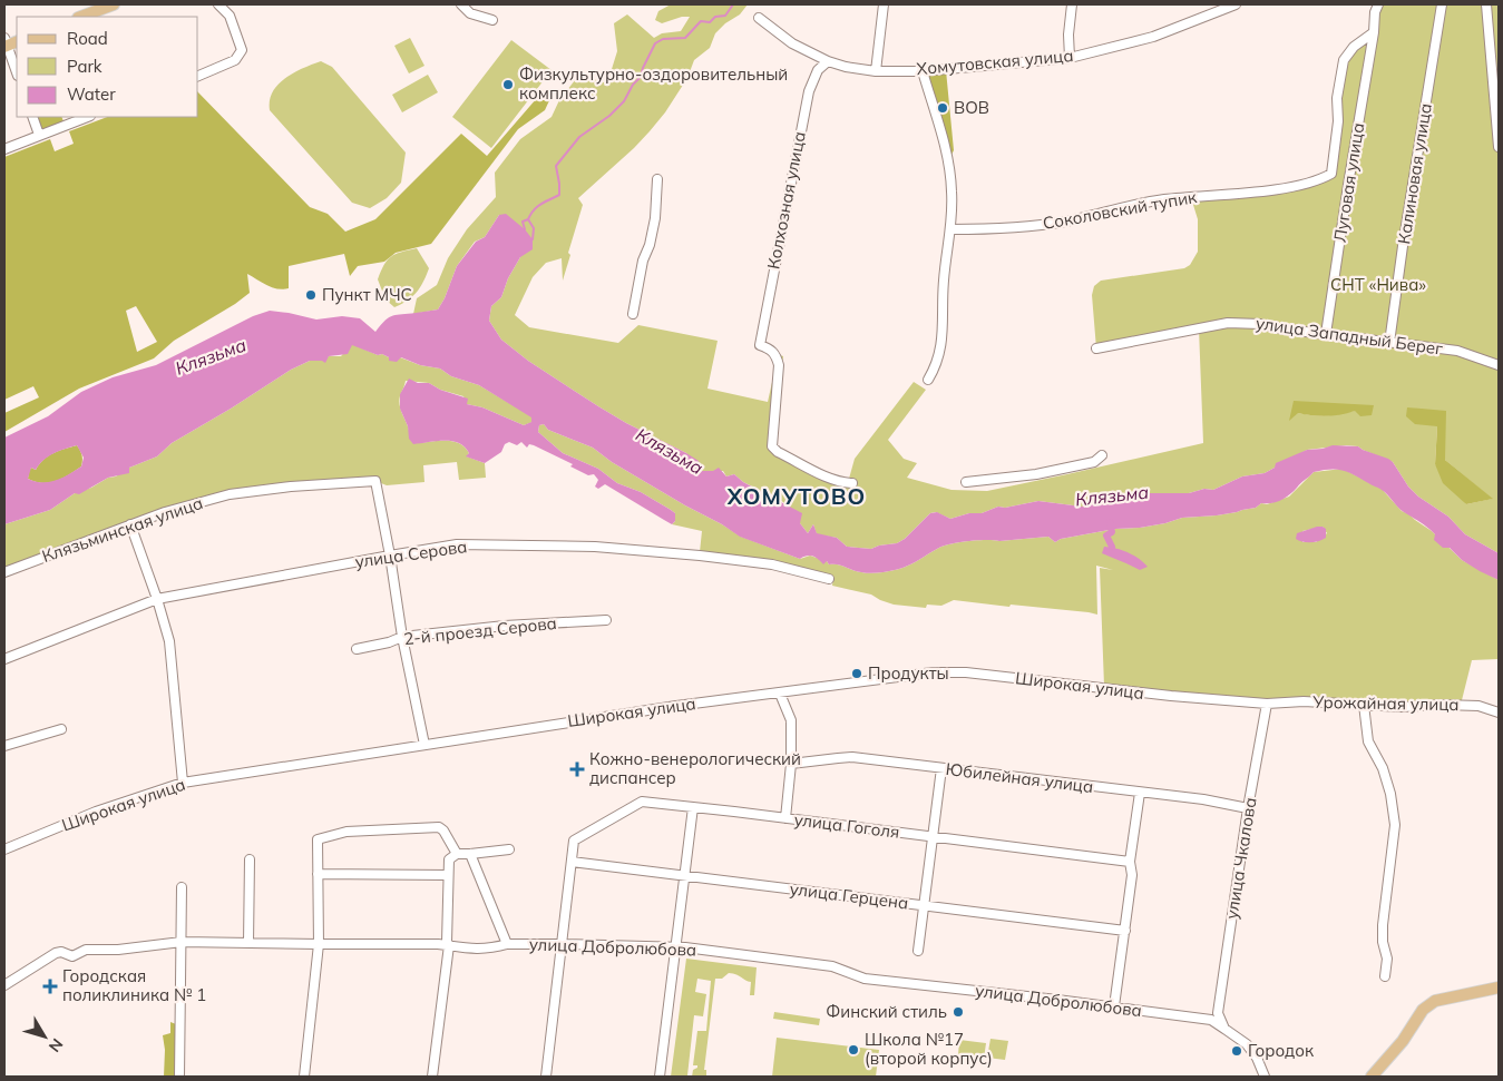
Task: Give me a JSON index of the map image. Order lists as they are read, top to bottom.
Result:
{
  "streets": {
    "street": [
      "Хомутовская улица",
      "Калиновая улица",
      "Луговая улица",
      "Колхозная улица",
      "Соколовский тупик",
      "улица Западный Берег",
      "Клязьминская улица",
      "улица Серова",
      "2-й проезд Серова",
      "Широкая улица",
      "Урожайная улица",
      "Юбилейная улица",
      "улица Гоголя",
      "улица Чкалова",
      "улица Герцена",
      "улица Добролюбова"
    ]
  },
  "crossings": [
    ["Хомутовская улица", "Колхозная улица"],
    ["Калиновая улица", "улица Западный Берег"],
    ["Луговая улица", "Соколовский тупик"],
    ["Луговая улица", "улица Западный Берег"],
    ["Клязьминская улица", "улица Серова"],
    ["Широкая улица", "Урожайная улица"],
    ["Широкая улица", "улица Чкалова"],
    ["Урожайная улица", "улица Чкалова"],
    ["Юбилейная улица", "улица Чкалова"],
    ["улица Гоголя", "улица Герцена"],
    ["улица Чкалова", "улица Добролюбова"]
  ],
  "districts": ["ХОМУТОВО"],
  "water": ["Клязьма"],
  "parks": ["СНТ «Нива»"],
  "places": {
    "other": [
      "Физкультурно-оздоровительный комплекс",
      "ВОВ",
      "Пункт МЧС",
      "Продукты",
      "Финский стиль",
      "Школа №17 (второй корпус)",
      "Городок"
    ],
    "health": ["Кожно-венерологический диспансер", "Городская поликлиника № 1"]
  },
  "legend": ["Road", "Park", "Water"],
  "north": "bottom right"
}
